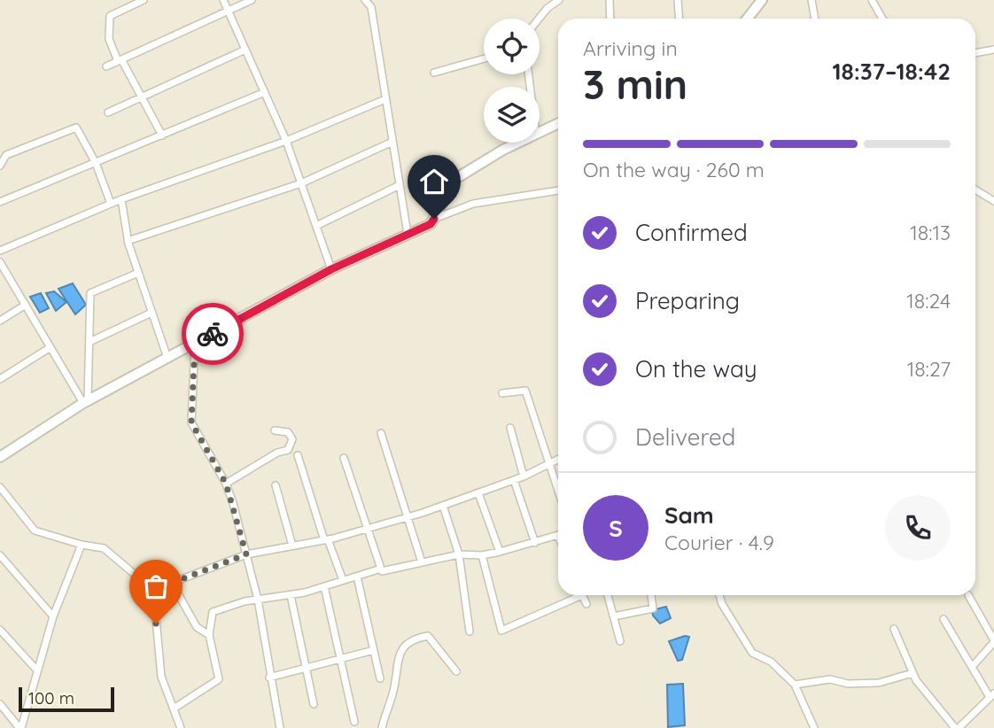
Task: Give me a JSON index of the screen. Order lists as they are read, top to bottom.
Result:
{
  "scale_bar": "100 m",
  "page": {
    "heading": ["3 min", "Arriving in", "18:37–18:42"],
    "panel": ["Sam", "Courier · 4.9"],
    "bar": "On the way · 260 m",
    "list": [
      ["Confirmed", "18:13"],
      ["Preparing", "18:24"],
      ["On the way", "18:27"],
      "Delivered"
    ],
    "round": "S",
    "scale": "100 m"
  }
}
